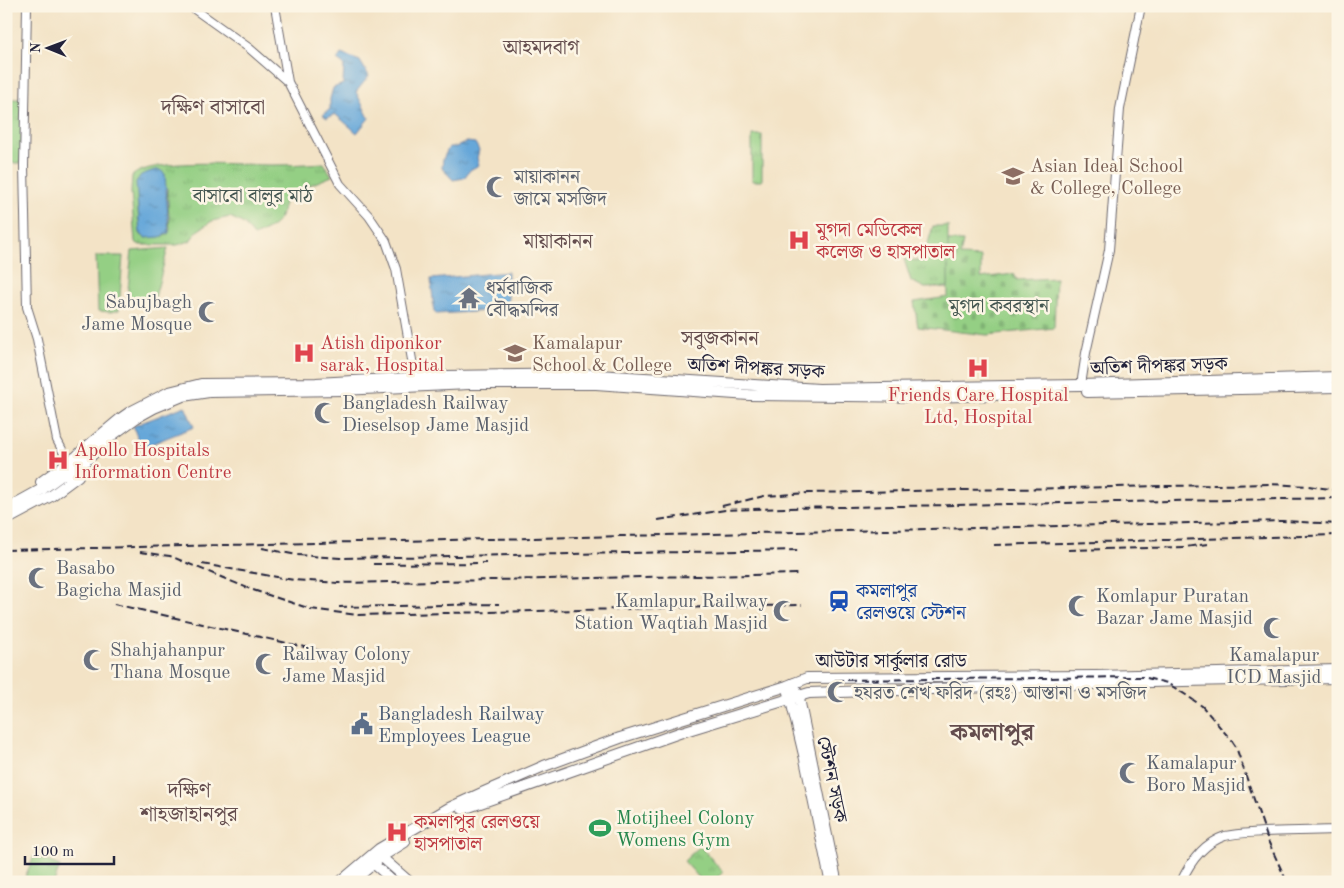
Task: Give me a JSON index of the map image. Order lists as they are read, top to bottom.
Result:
{
  "streets": {
    "main road": ["অতিশ দীপঙ্কর সড়ক", "আউটার সার্কুলার রোড", "স্টেশন সড়ক"]
  },
  "crossings": [
    ["আউটার সার্কুলার রোড", "স্টেশন সড়ক"]
  ],
  "districts": [
    "আহমদবাগ",
    "দক্ষিণ বাসাবো",
    "মায়াকানন",
    "সবুজকানন",
    "কমলাপুর",
    "দক্ষিণ শাহজাহানপুর"
  ],
  "parks": ["বাসাবো বালুর মাঠ", "মুগদা কবরস্থান"],
  "places": {
    "school or university": ["Asian Ideal School & College, College", "Kamalapur School & College"],
    "mosque": [
      "মায়াকানন জামে মসজিদ",
      "Sabujbagh Jame Mosque",
      "Bangladesh Railway Dieselsop Jame Masjid",
      "Basabo Bagicha Masjid",
      "Komlapur Puratan Bazar Jame Masjid",
      "Kamlapur Railway Station Waqtiah Masjid",
      "Kamalapur ICD Masjid",
      "Shahjahanpur Thana Mosque",
      "Railway Colony Jame Masjid",
      "হযরত শেখ ফরিদ (রহঃ) আস্তানা ও মসজিদ",
      "Kamalapur Boro Masjid"
    ],
    "hospital": [
      "মুগদা মেডিকেল কলেজ ও হাসপাতাল",
      "Atish diponkor sarak, Hospital",
      "Friends Care Hospital Ltd, Hospital",
      "Apollo Hospitals Information Centre",
      "কমলাপুর রেলওয়ে হাসপাতাল"
    ],
    "temple": ["ধর্মরাজিক বৌদ্ধমন্দির"],
    "station": ["কমলাপুর রেলওয়ে স্টেশন"],
    "public building": ["Bangladesh Railway Employees League"],
    "sports": ["Motijheel Colony Womens Gym"]
  },
  "scale_bar": "100 m",
  "north": "left"
}
